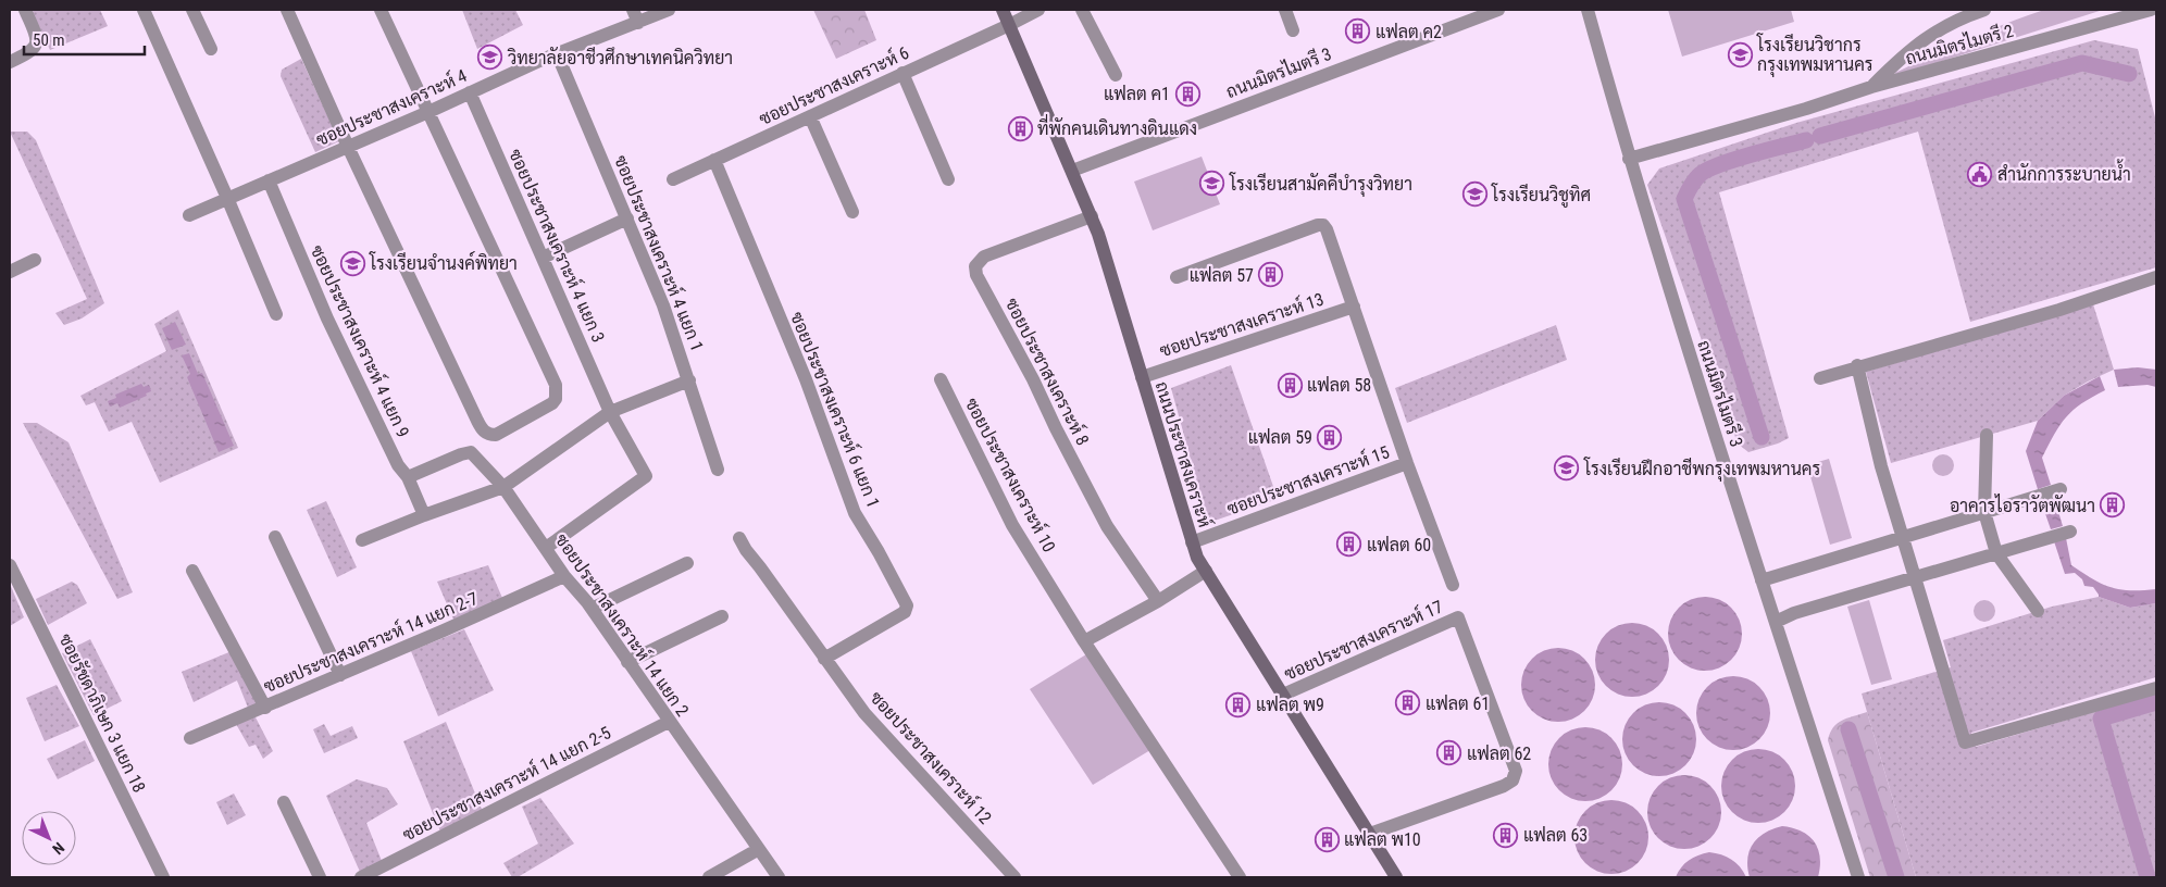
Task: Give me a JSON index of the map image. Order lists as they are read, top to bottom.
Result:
{
  "streets": {
    "street": [
      "ถนนมิตรไมตรี 2",
      "ถนนมิตรไมตรี 3",
      "ซอยประชาสงเคราะห์ 6",
      "ซอยประชาสงเคราะห์ 4",
      "ซอยประชาสงเคราะห์ 4 แยก 3",
      "ซอยประชาสงเคราะห์ 4 แยก 1",
      "ซอยประชาสงเคราะห์ 13",
      "ซอยประชาสงเคราะห์ 4 แยก 9",
      "ซอยประชาสงเคราะห์ 8",
      "ซอยประชาสงเคราะห์ 6 แยก 1",
      "ถนนประชาสงเคราะห์",
      "ซอยประชาสงเคราะห์ 10",
      "ซอยประชาสงเคราะห์ 15",
      "ซอยประชาสงเคราะห์ 14 แยก 2",
      "ซอยประชาสงเคราะห์ 17",
      "ซอยประชาสงเคราะห์ 14 แยก 2-7",
      "ซอยรัชดาภิเษก 3 แยก 18",
      "ซอยประชาสงเคราะห์ 12",
      "ซอยประชาสงเคราะห์ 14 แยก 2-5"
    ]
  },
  "crossings": [
    ["ถนนมิตรไมตรี 2", "ถนนมิตรไมตรี 3"],
    ["ถนนมิตรไมตรี 3", "ถนนประชาสงเคราะห์"],
    ["ซอยประชาสงเคราะห์ 6", "ซอยประชาสงเคราะห์ 6 แยก 1"],
    ["ซอยประชาสงเคราะห์ 6", "ถนนประชาสงเคราะห์"],
    ["ซอยประชาสงเคราะห์ 4", "ซอยประชาสงเคราะห์ 4 แยก 3"],
    ["ซอยประชาสงเคราะห์ 4", "ซอยประชาสงเคราะห์ 4 แยก 1"],
    ["ซอยประชาสงเคราะห์ 4", "ซอยประชาสงเคราะห์ 4 แยก 9"],
    ["ซอยประชาสงเคราะห์ 4 แยก 3", "ซอยประชาสงเคราะห์ 14 แยก 2"],
    ["ซอยประชาสงเคราะห์ 13", "ถนนประชาสงเคราะห์"],
    ["ซอยประชาสงเคราะห์ 4 แยก 9", "ซอยประชาสงเคราะห์ 14 แยก 2"],
    ["ซอยประชาสงเคราะห์ 8", "ถนนประชาสงเคราะห์"],
    ["ซอยประชาสงเคราะห์ 6 แยก 1", "ซอยประชาสงเคราะห์ 12"],
    ["ถนนประชาสงเคราะห์", "ซอยประชาสงเคราะห์ 15"],
    ["ถนนประชาสงเคราะห์", "ซอยประชาสงเคราะห์ 17"],
    ["ซอยประชาสงเคราะห์ 14 แยก 2", "ซอยประชาสงเคราะห์ 14 แยก 2-7"],
    ["ซอยประชาสงเคราะห์ 14 แยก 2", "ซอยประชาสงเคราะห์ 14 แยก 2-5"]
  ],
  "places": {
    "building": [
      "แฟลต ค2",
      "แฟลต ค1",
      "ที่พักคนเดินทางดินแดง",
      "แฟลต 57",
      "แฟลต 58",
      "แฟลต 59",
      "อาคารไอราวัตพัฒนา",
      "แฟลต 60",
      "แฟลต 61",
      "แฟลต พ9",
      "แฟลต 62",
      "แฟลต 63",
      "แฟลต พ10"
    ],
    "school or university": [
      "โรงเรียนวิชากร กรุงเทพมหานคร",
      "วิทยาลัยอาชีวศึกษาเทคนิควิทยา",
      "โรงเรียนสามัคคีบํารุงวิทยา",
      "โรงเรียนวิชูทิศ",
      "โรงเรียนจำนงค์พิทยา",
      "โรงเรียนฝึกอาชีพกรุงเทพมหานคร"
    ],
    "public building": ["สำนักการระบายน้ำ"]
  },
  "scale_bar": "50 m",
  "north": "bottom right"
}
